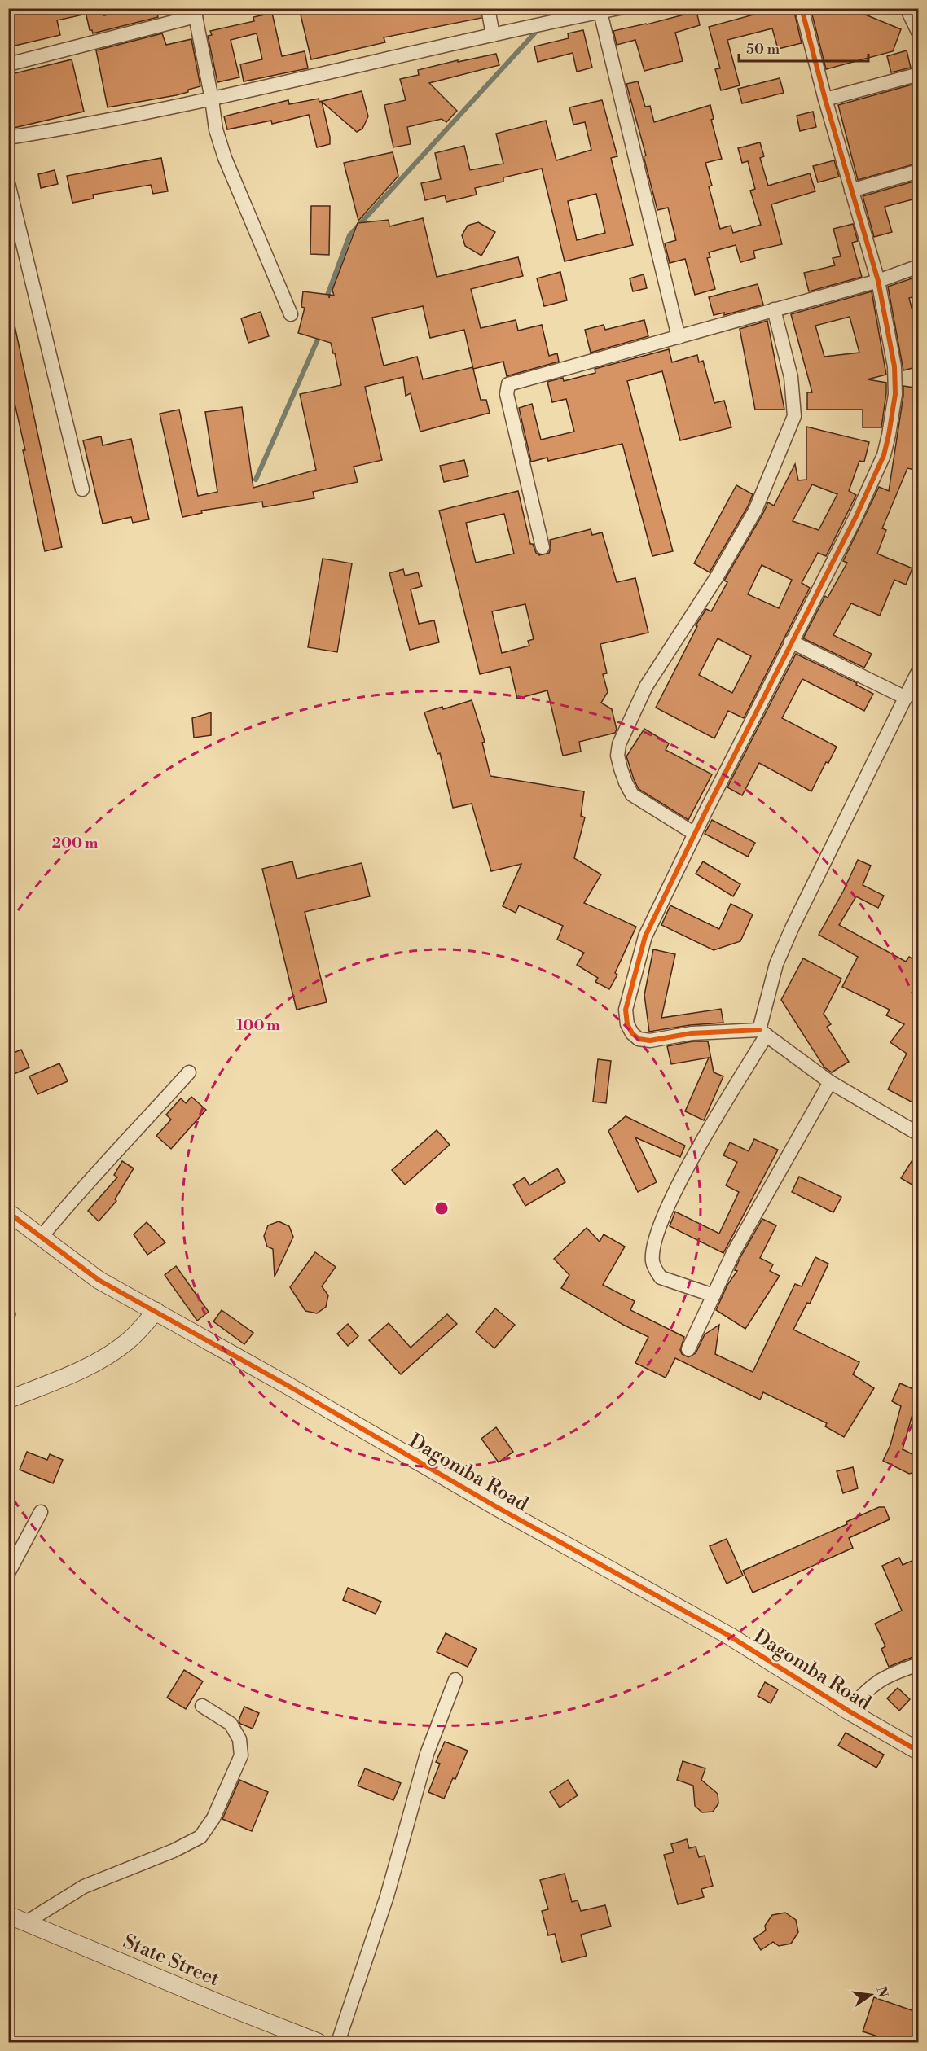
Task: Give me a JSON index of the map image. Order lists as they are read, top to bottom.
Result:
{
  "streets": {
    "street": ["Dagomba Road", "State Street"]
  },
  "scale_bar": "50 m",
  "north": "right",
  "rings": ["200 m", "100 m"]
}
